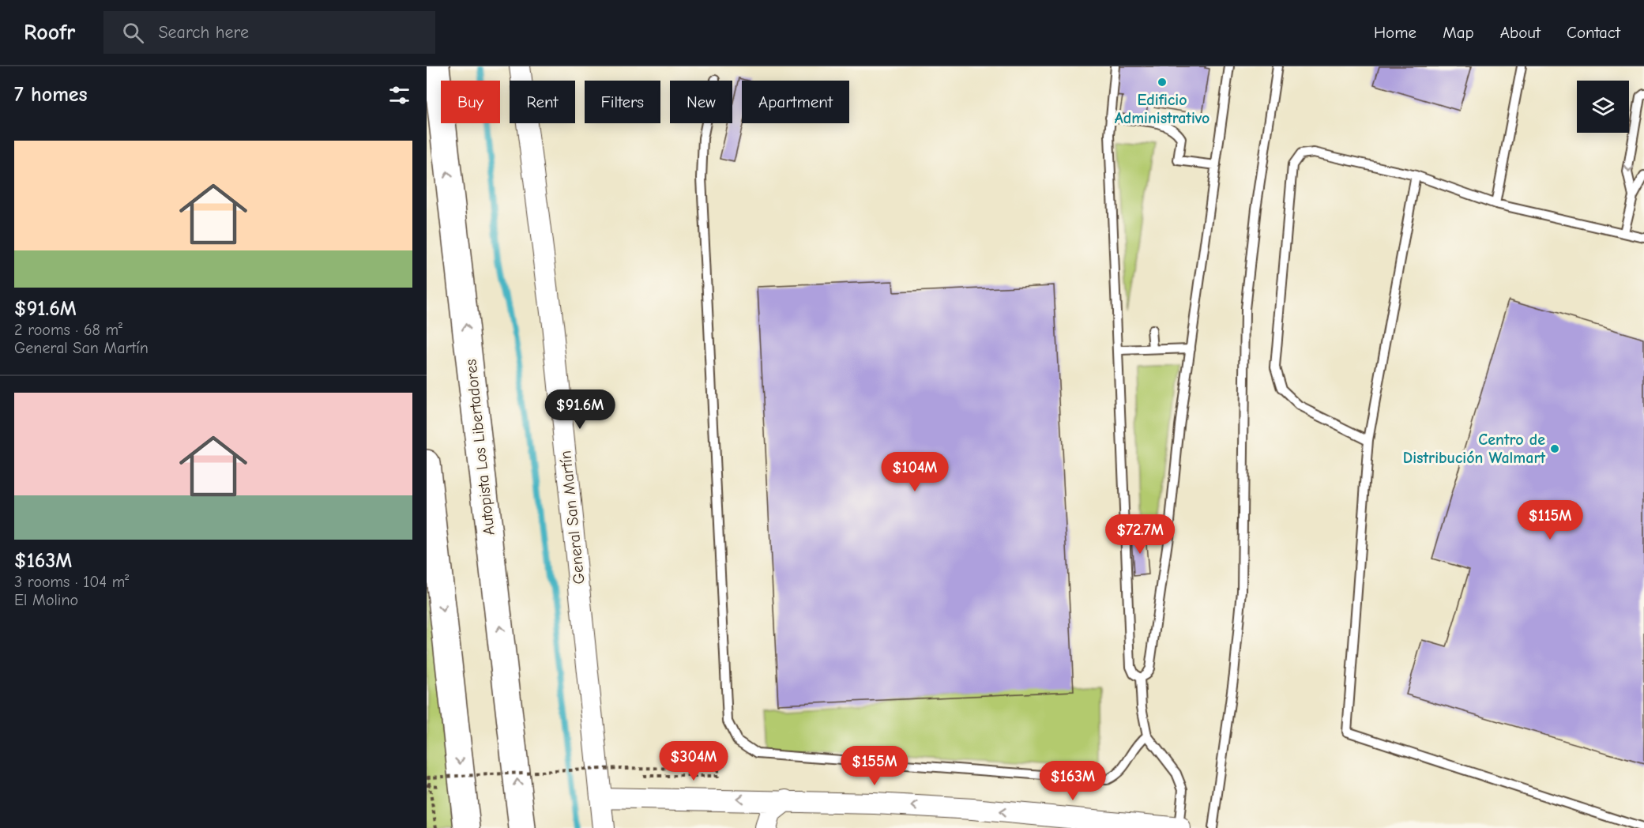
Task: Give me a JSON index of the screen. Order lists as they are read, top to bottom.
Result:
{
  "streets": {
    "highway": ["Autopista Los Libertadores"],
    "street": ["General San Martín"]
  },
  "places": ["Edificio Administrativo", "Centro de Distribución Walmart"],
  "page": {
    "header": "Roofr",
    "search": "Search here",
    "nav": [
      "Home",
      "Map",
      "About",
      "Contact"
    ],
    "heading": "7 homes",
    "chip": [
      "Buy",
      "Rent",
      "Filters",
      "New",
      "Apartment"
    ],
    "list": [
      {
        "name": "$91.6M",
        "note": "2 rooms · 68 m² · General San Martín"
      },
      {
        "name": "$163M",
        "note": "3 rooms · 104 m² · El Molino"
      }
    ],
    "price": [
      "$91.6M",
      "$104M",
      "$115M",
      "$72.7M",
      "$304M",
      "$155M",
      "$163M"
    ]
  }
}
